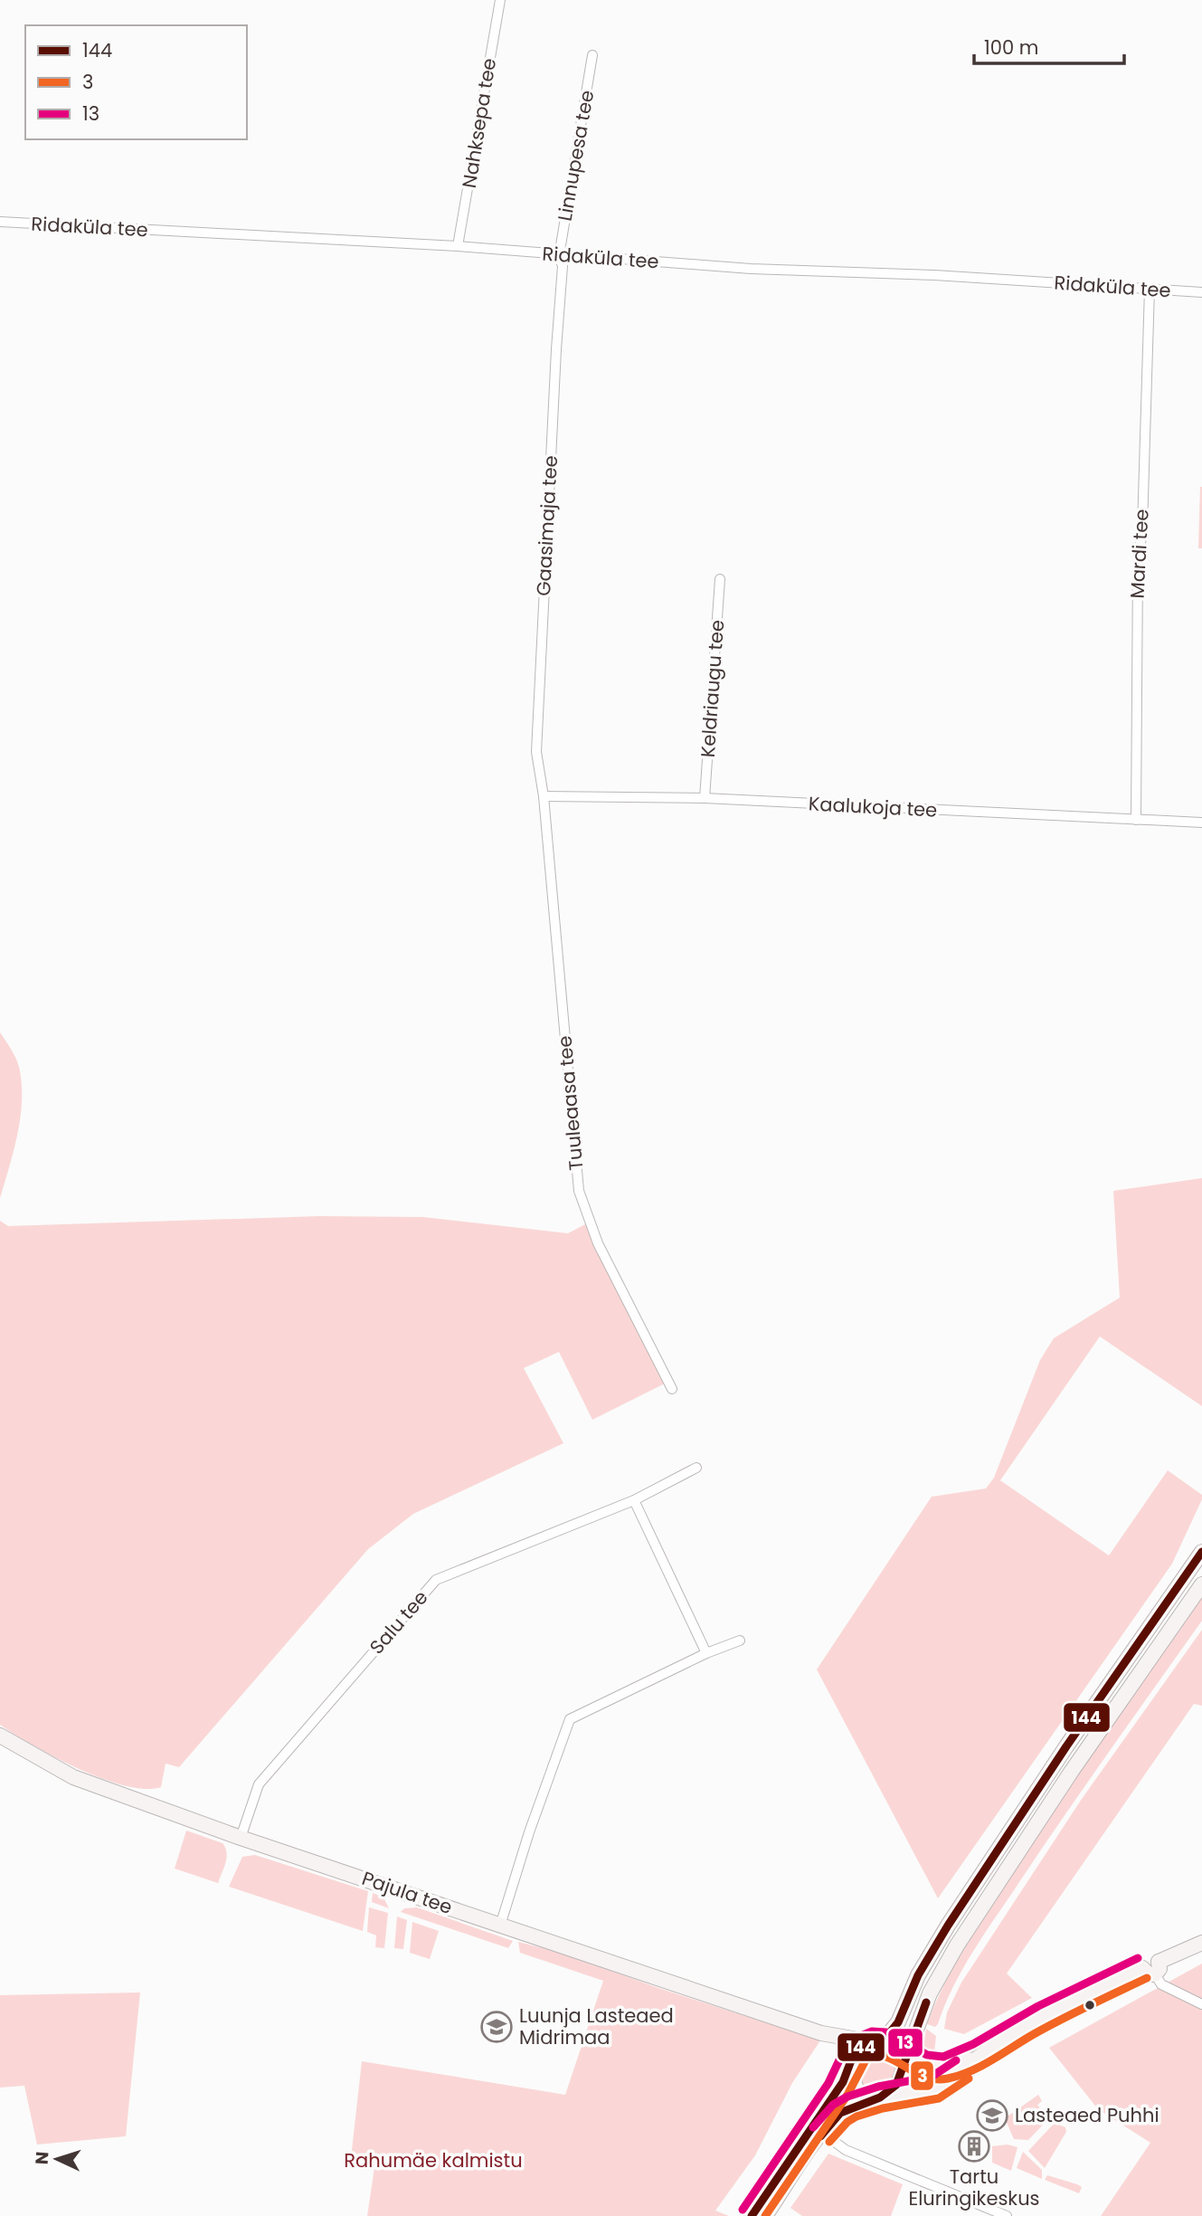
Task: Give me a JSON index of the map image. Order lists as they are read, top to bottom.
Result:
{
  "streets": {
    "main road": ["Pajula tee"],
    "street": [
      "Nahksepa tee",
      "Linnupesa tee",
      "Ridaküla tee",
      "Gaasimaja tee",
      "Mardi tee",
      "Keldriaugu tee",
      "Kaalukoja tee",
      "Tuuleaasa tee",
      "Salu tee"
    ]
  },
  "crossings": [
    ["Nahksepa tee", "Ridaküla tee"],
    ["Linnupesa tee", "Ridaküla tee"],
    ["Linnupesa tee", "Gaasimaja tee"],
    ["Ridaküla tee", "Gaasimaja tee"],
    ["Ridaküla tee", "Mardi tee"],
    ["Gaasimaja tee", "Kaalukoja tee"],
    ["Gaasimaja tee", "Tuuleaasa tee"],
    ["Mardi tee", "Kaalukoja tee"],
    ["Keldriaugu tee", "Kaalukoja tee"],
    ["Kaalukoja tee", "Tuuleaasa tee"],
    ["Salu tee", "Pajula tee"]
  ],
  "parks": ["Rahumäe kalmistu"],
  "places": {
    "school or university": ["Luunja Lasteaed Midrimaa", "Lasteaed Puhhi"],
    "building": ["Tartu Eluringikeskus"]
  },
  "lines": ["transit line 144", "transit line 13", "transit line 3"],
  "legend": ["144", "3", "13"],
  "scale_bar": "100 m",
  "north": "left"
}
